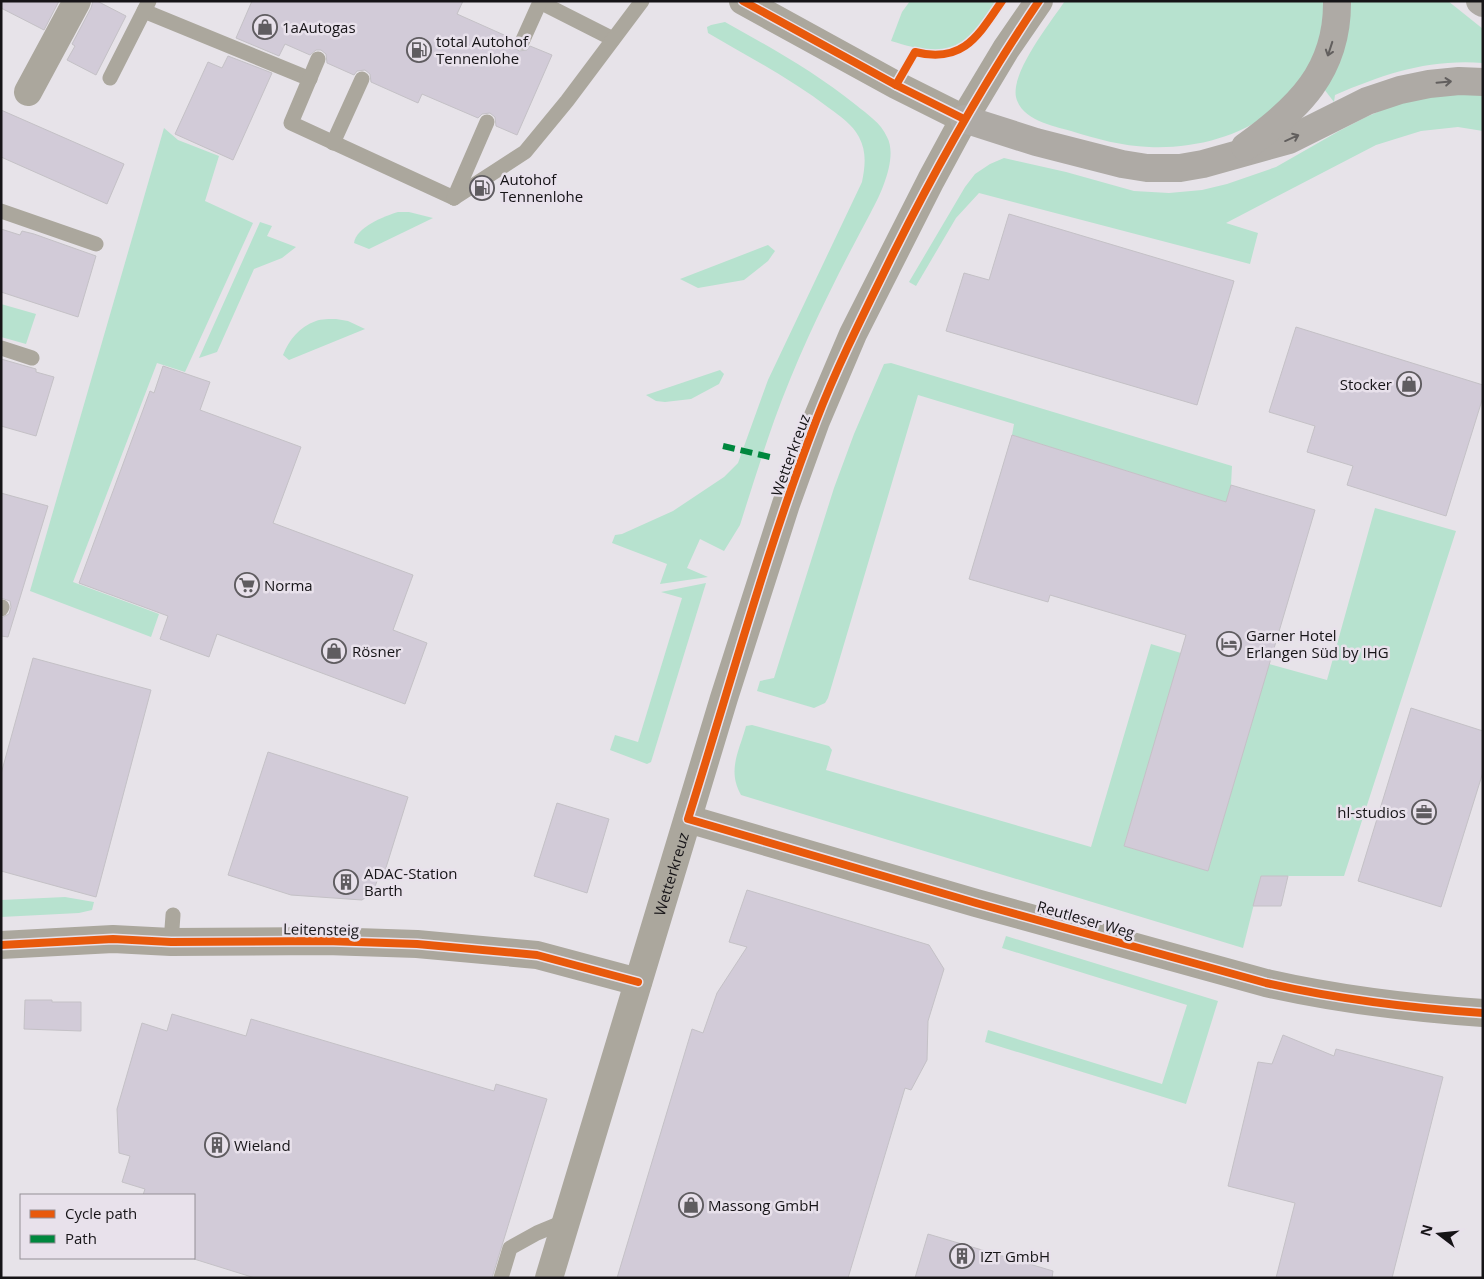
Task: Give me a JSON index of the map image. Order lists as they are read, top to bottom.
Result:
{
  "streets": {
    "street": ["Wetterkreuz", "Reutleser Weg", "Leitensteig"]
  },
  "crossings": [
    ["Wetterkreuz", "Reutleser Weg"],
    ["Wetterkreuz", "Leitensteig"]
  ],
  "places": {
    "shop": [
      "1aAutogas",
      "Stocker",
      "Rösner",
      "Massong GmbH"
    ],
    "fuel station": ["total Autohof Tennenlohe", "Autohof Tennenlohe"],
    "supermarket": ["Norma"],
    "hotel": ["Garner Hotel Erlangen Süd by IHG"],
    "office": ["hl-studios"],
    "building": ["ADAC-Station Barth", "Wieland", "IZT GmbH"]
  },
  "legend": ["Cycle path", "Path"],
  "north": "left"
}
